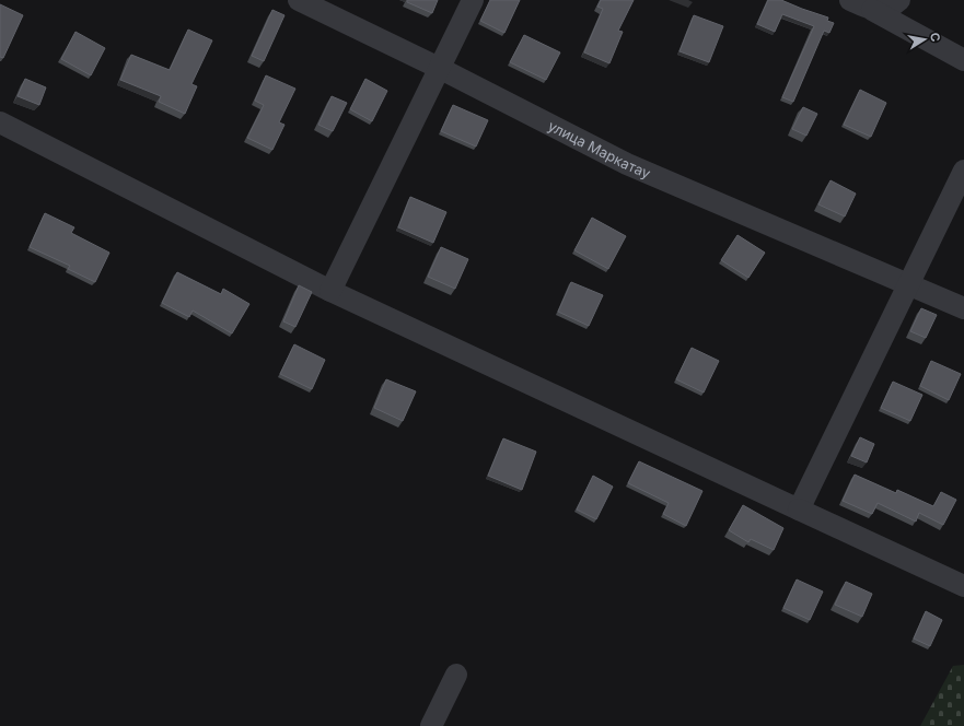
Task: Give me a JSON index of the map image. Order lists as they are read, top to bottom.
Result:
{
  "streets": {
    "street": ["улица Маркатау"]
  },
  "north": "right"
}
